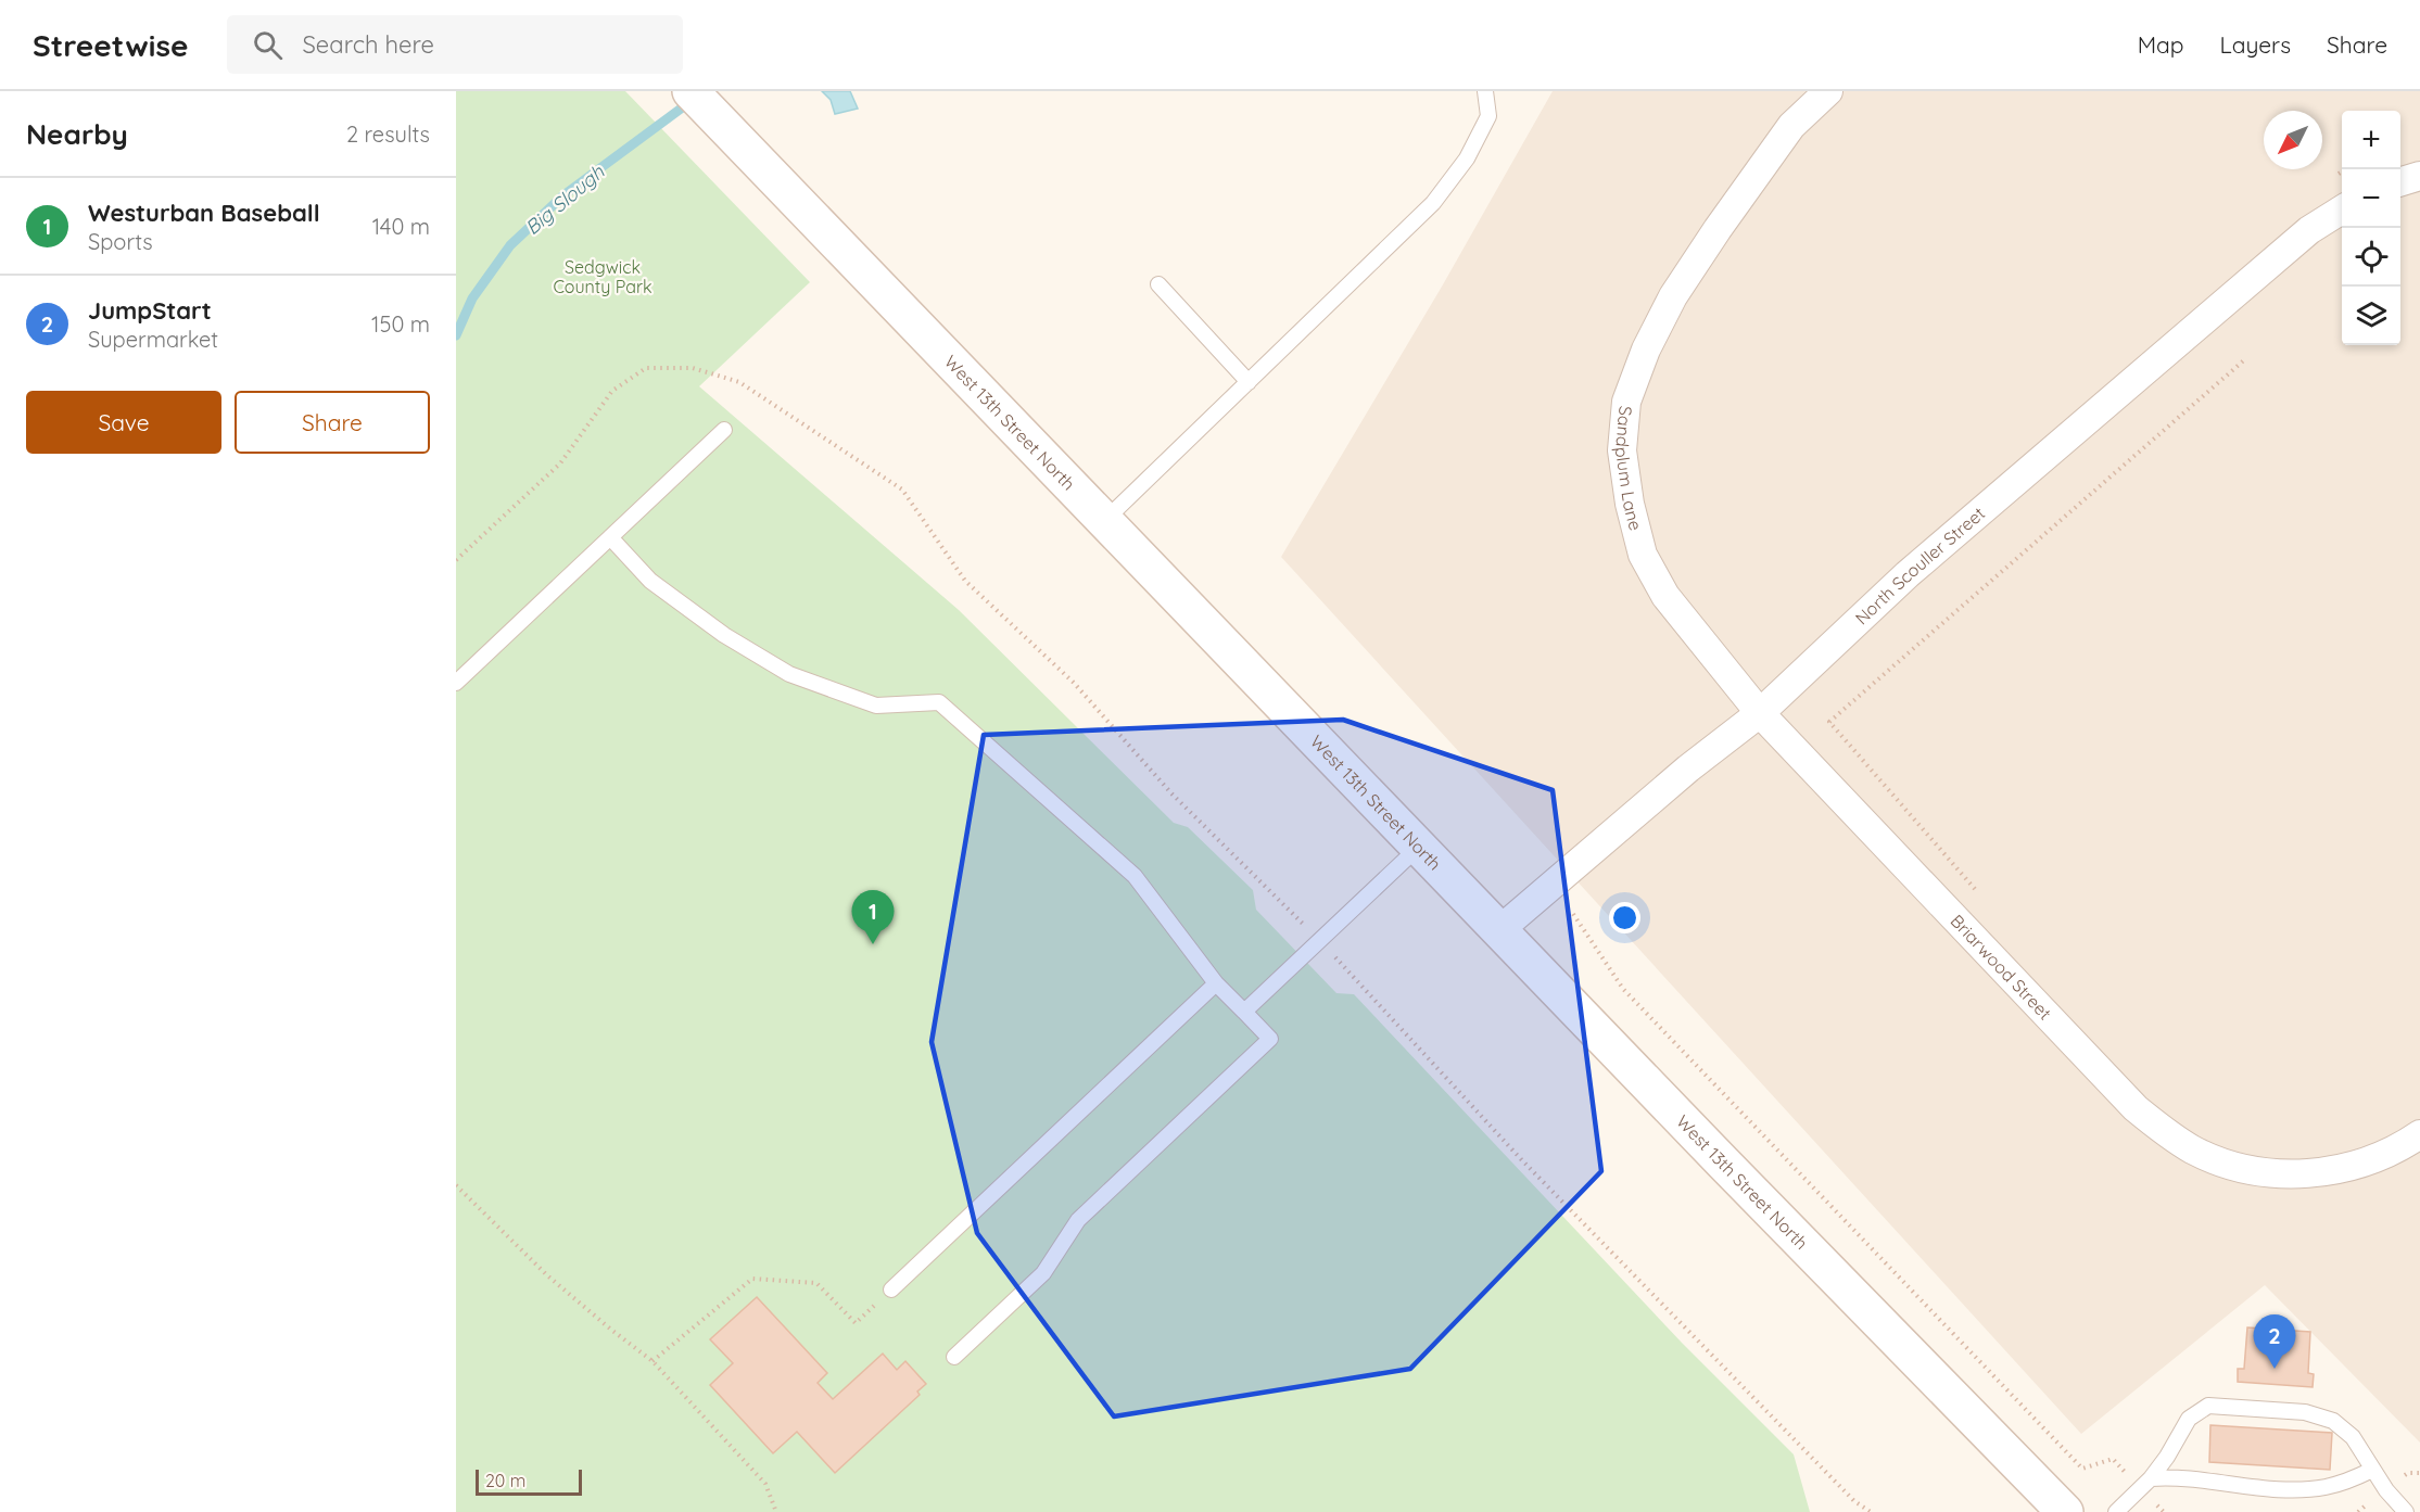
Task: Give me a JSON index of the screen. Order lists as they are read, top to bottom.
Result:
{
  "streets": {
    "street": [
      "West 13th Street North",
      "Sandplum Lane",
      "North Scouller Street",
      "Briarwood Street"
    ]
  },
  "crossings": [
    ["West 13th Street North", "North Scouller Street"],
    ["Sandplum Lane", "North Scouller Street"],
    ["Sandplum Lane", "Briarwood Street"],
    ["North Scouller Street", "Briarwood Street"]
  ],
  "water": ["Big Slough"],
  "parks": ["Sedgwick County Park"],
  "scale_bar": "20 m",
  "north": "bottom left",
  "page": {
    "header": "Streetwise",
    "search": "Search here",
    "nav": ["Map", "Layers", "Share"],
    "heading": ["Nearby", "2 results"],
    "map_buttons": ["+", "−"],
    "list": [
      {
        "mark": "1",
        "name": "Westurban Baseball",
        "note": "Sports",
        "value": "140 m"
      },
      {
        "mark": "2",
        "name": "JumpStart",
        "note": "Supermarket",
        "value": "150 m"
      }
    ],
    "buttons": ["Save", "Share"],
    "pins": ["1", "2"],
    "scale": "20 m"
  }
}
